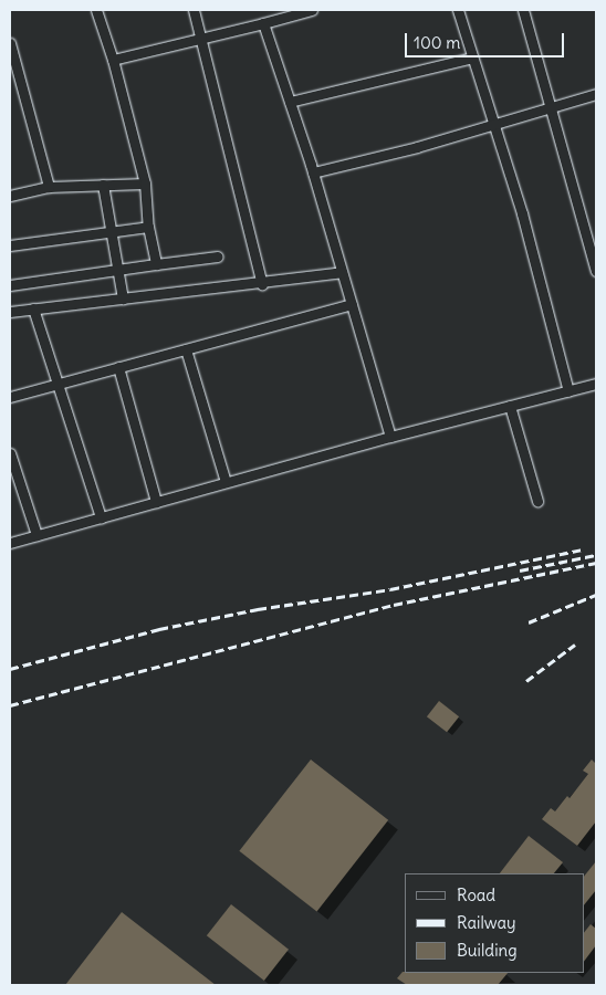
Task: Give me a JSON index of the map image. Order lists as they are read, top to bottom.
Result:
{
  "legend": ["Road", "Railway", "Building"],
  "scale_bar": "100 m"
}
